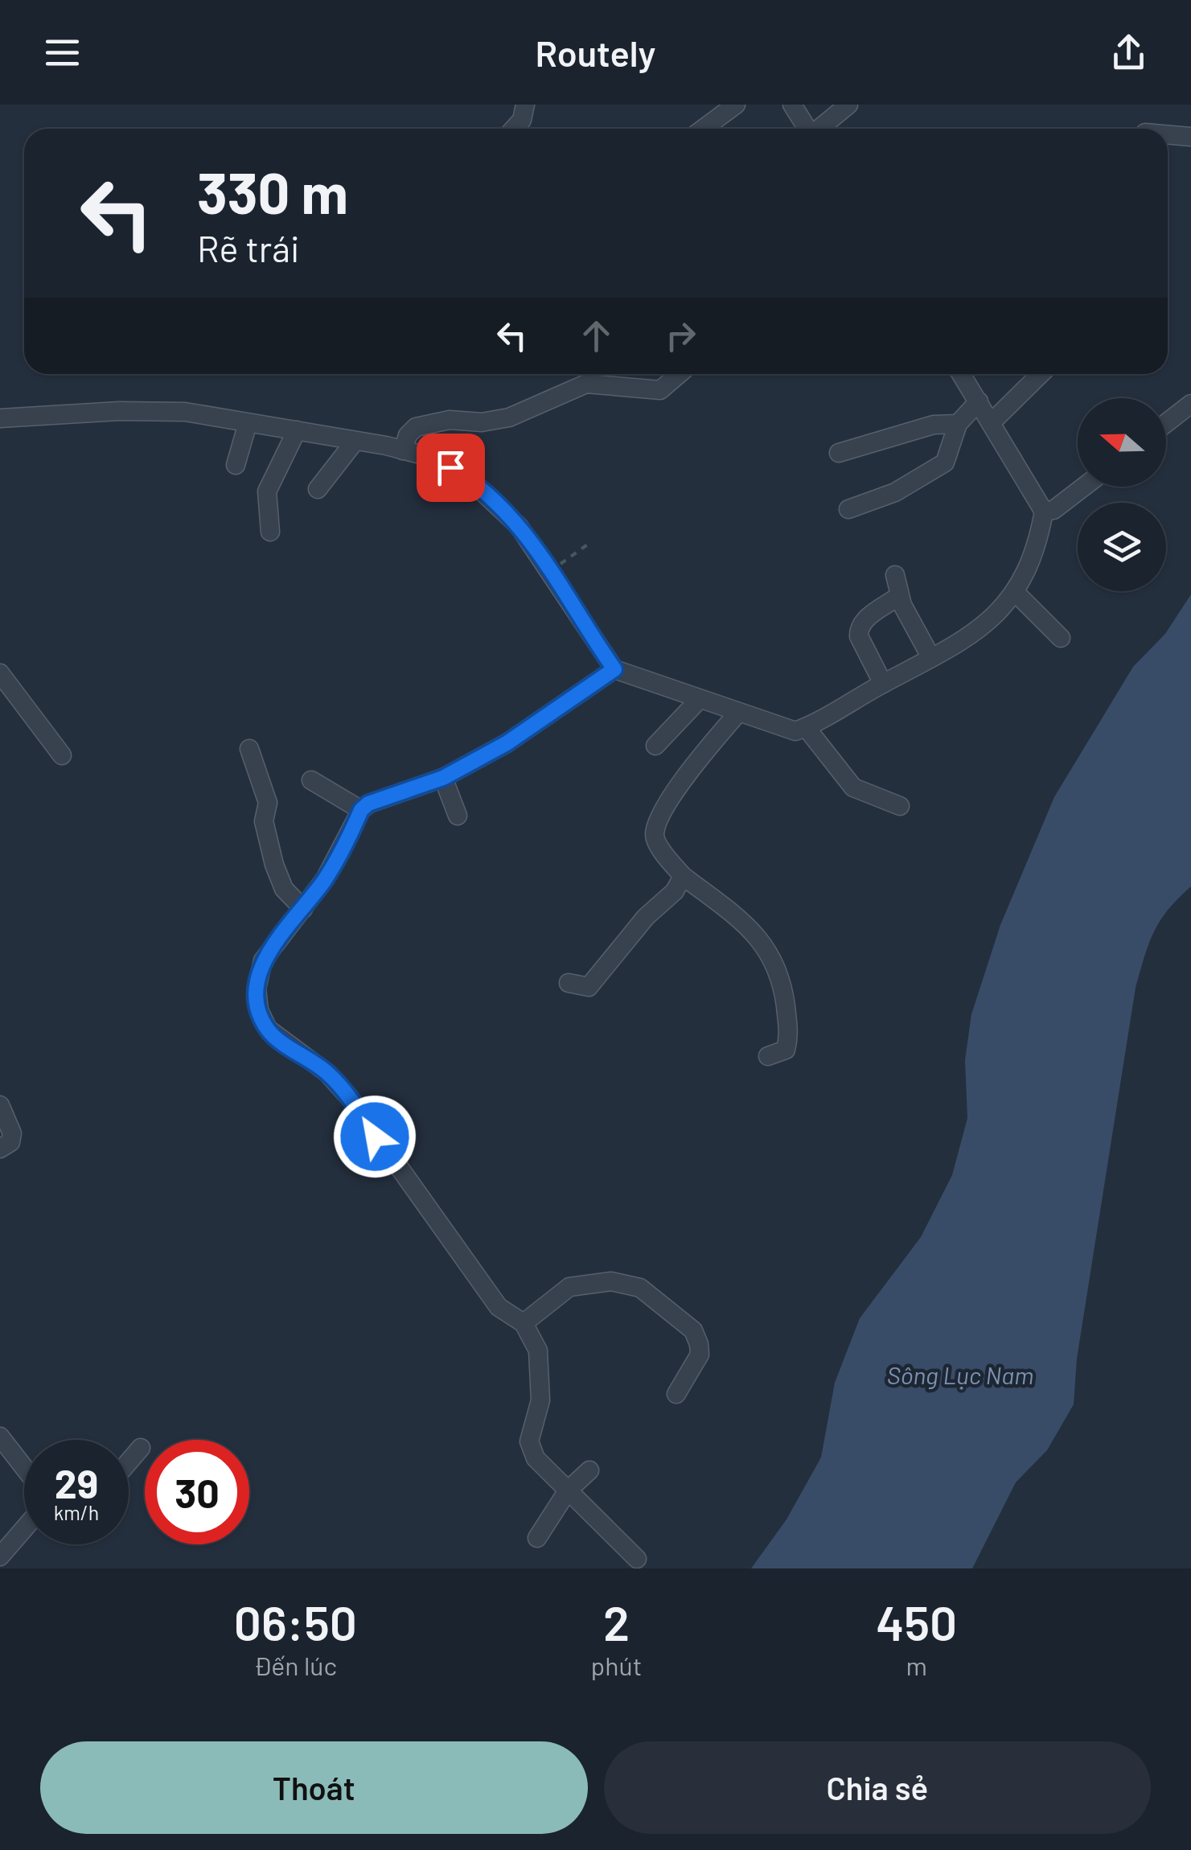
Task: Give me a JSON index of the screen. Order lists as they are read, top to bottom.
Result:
{
  "water": ["Sông Lục Nam"],
  "north": "left",
  "page": {
    "header": "Routely",
    "turn": ["330 m", "Rẽ trái"],
    "speed": "29 km/h",
    "limit": "30",
    "eta": [
      "06:50",
      "Đến lúc",
      "2",
      "phút",
      "450",
      "m"
    ],
    "buttons": ["Thoát", "Chia sẻ"]
  }
}
